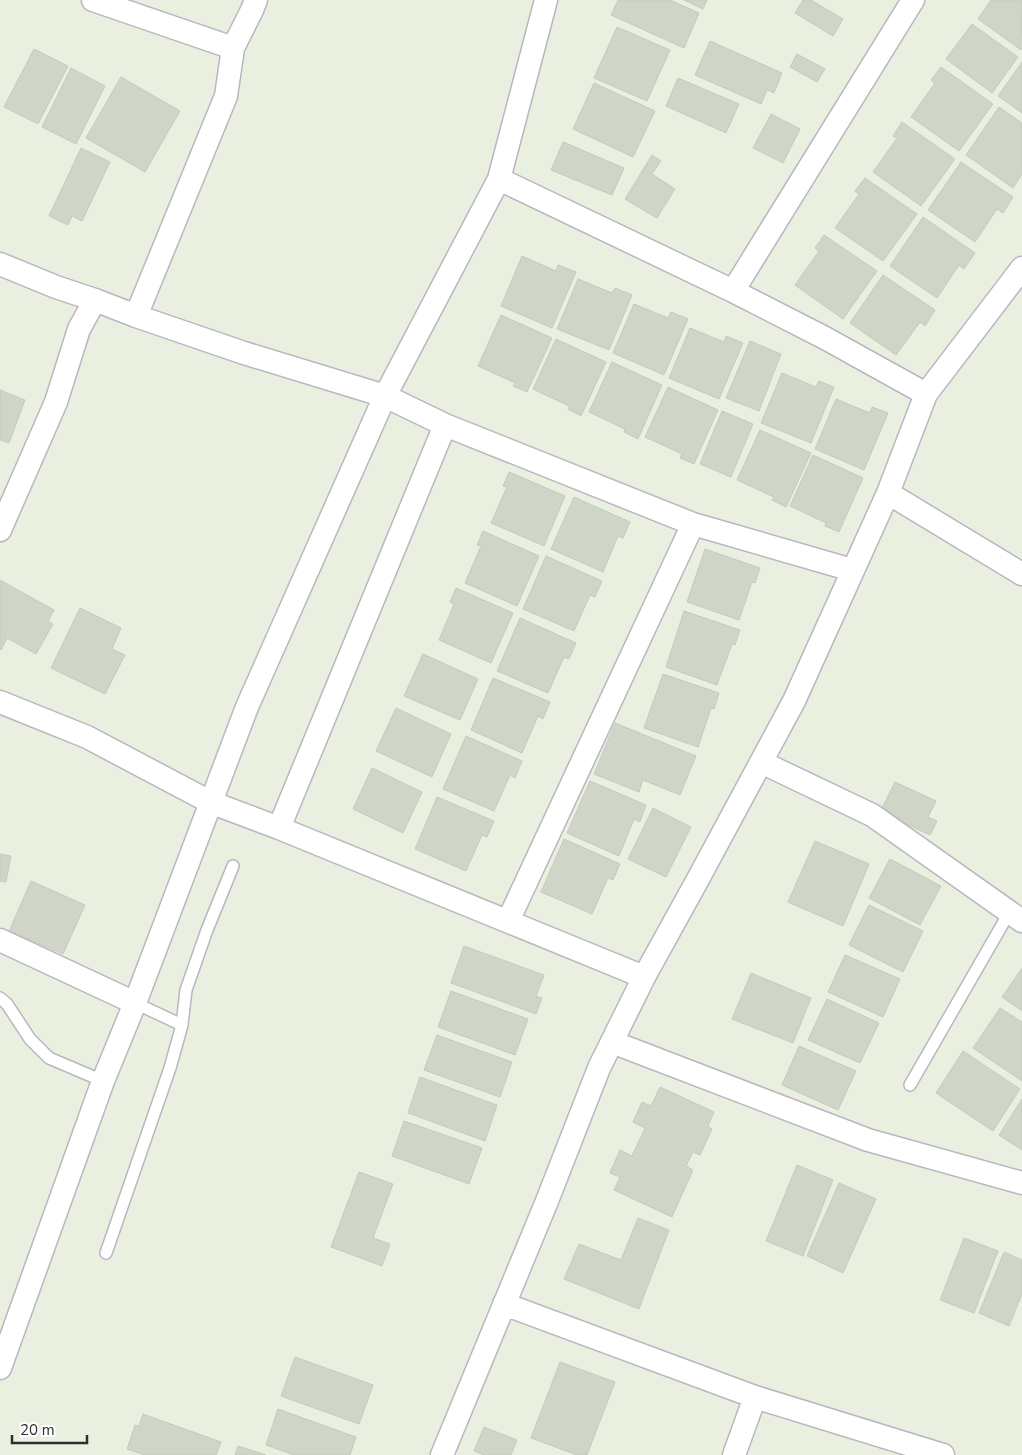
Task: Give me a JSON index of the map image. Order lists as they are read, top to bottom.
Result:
{
  "scale_bar": "20 m"
}
